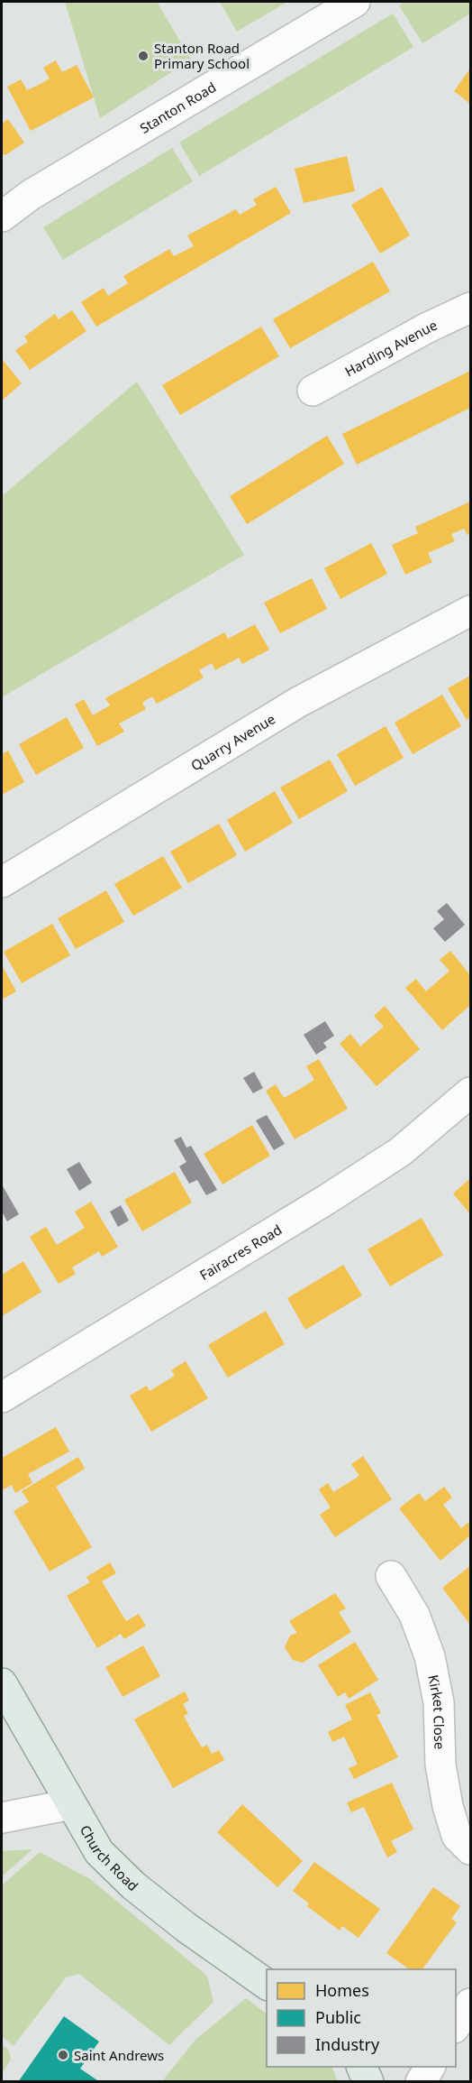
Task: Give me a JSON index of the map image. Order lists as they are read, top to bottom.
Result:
{
  "streets": {
    "main road": ["Church Road"],
    "street": [
      "Stanton Road",
      "Harding Avenue",
      "Quarry Avenue",
      "Fairacres Road",
      "Kirket Close"
    ]
  },
  "places": ["Stanton Road Primary School", "Saint Andrews"],
  "legend": ["Homes", "Public", "Industry"]
}
